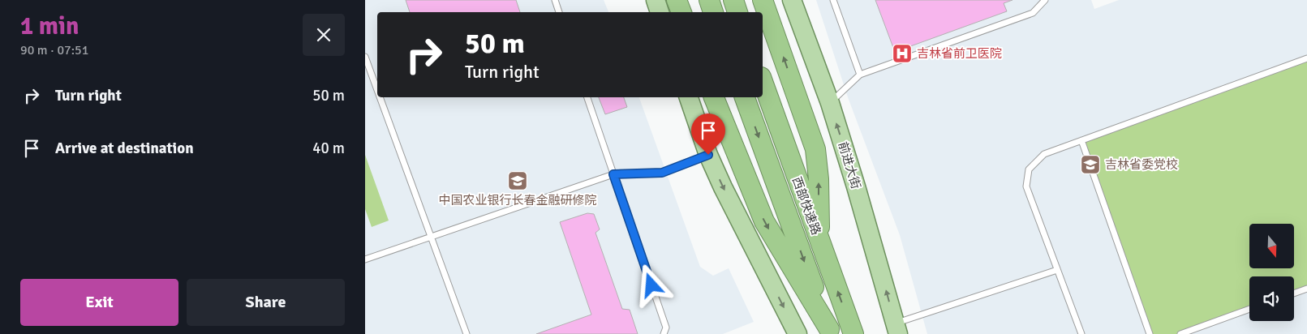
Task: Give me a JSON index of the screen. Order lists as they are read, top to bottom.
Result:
{
  "streets": {
    "highway": ["西部快速路"],
    "main road": ["前进大街"]
  },
  "places": {
    "hospital": ["吉林省前卫医院"],
    "school or university": ["吉林省委党校", "中国农业银行长春金融研修院"]
  },
  "north": "bottom",
  "page": {
    "heading": ["1 min", "90 m · 07:51"],
    "turn": ["50 m", "Turn right"],
    "list": [
      {
        "name": "Turn right",
        "value": "50 m"
      },
      {
        "name": "Arrive at destination",
        "value": "40 m"
      }
    ],
    "buttons": ["Exit", "Share"]
  }
}
